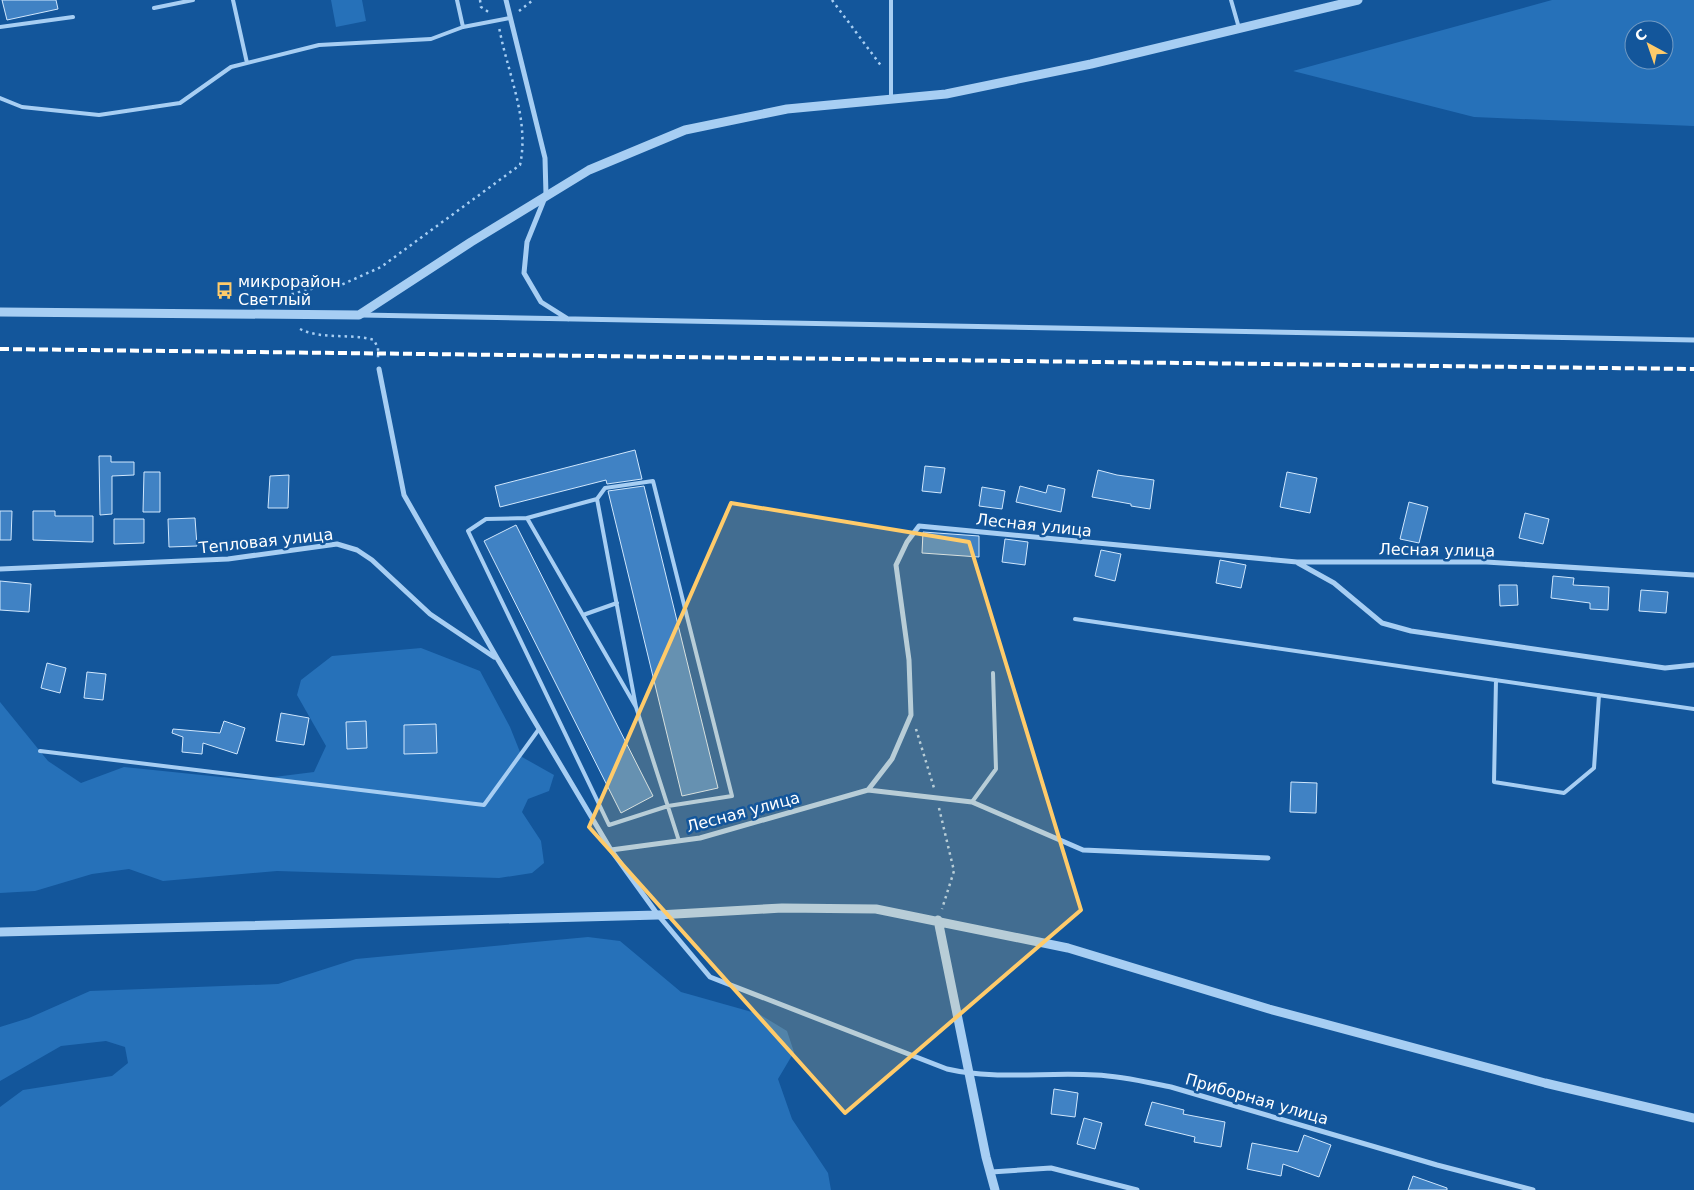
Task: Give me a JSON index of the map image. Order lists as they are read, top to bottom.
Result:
{
  "streets": {
    "street": ["Лесная улица", "Тепловая улица", "Приборная улица"]
  },
  "crossings": [
    ["Лесная улица", "Приборная улица"],
    ["Тепловая улица", "Приборная улица"]
  ],
  "places": {
    "bus stop": ["микрорайон Светлый"]
  },
  "north": "top left"
}
